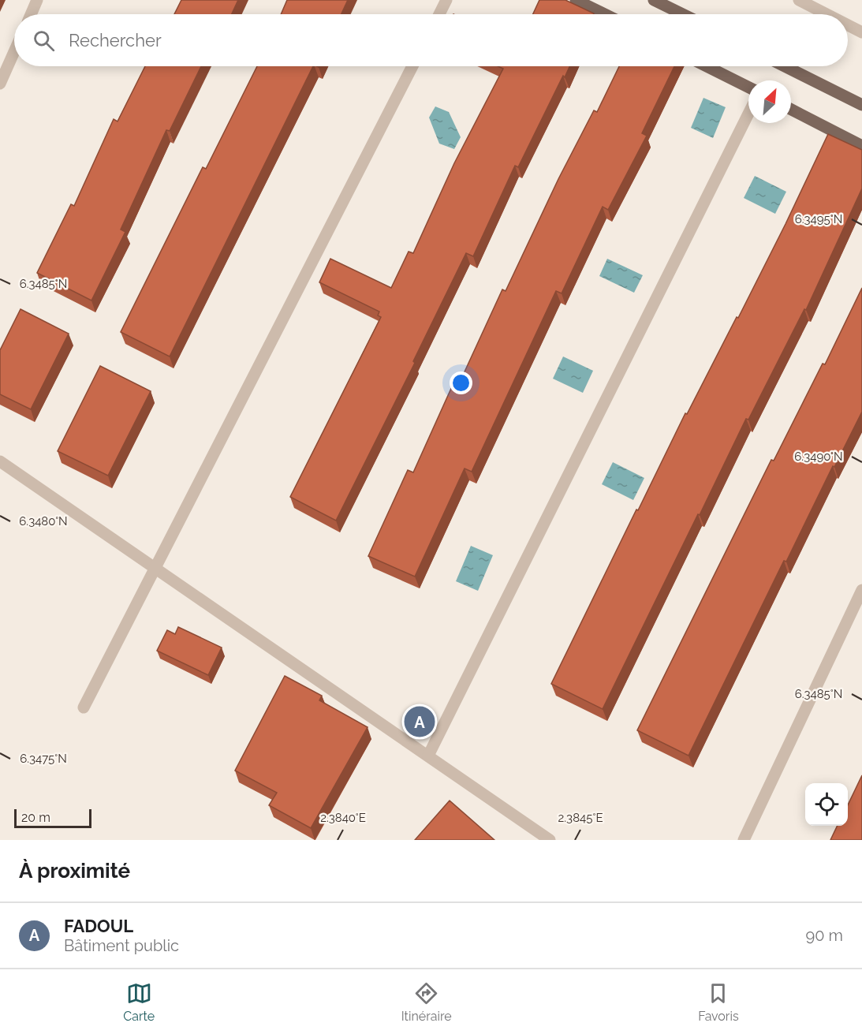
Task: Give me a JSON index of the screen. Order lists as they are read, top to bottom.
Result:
{
  "scale_bar": "20 m",
  "north": "top right",
  "page": {
    "search": "Rechercher",
    "pins": "A",
    "scale": "20 m",
    "heading": "À proximité",
    "list": [
      {
        "mark": "A",
        "name": "FADOUL",
        "note": "Bâtiment public",
        "value": "90 m"
      }
    ],
    "nav": ["Carte", "Itinéraire", "Favoris"]
  },
  "coordinates": [
    "6.3495°N",
    "6.3485°N",
    "6.3490°N",
    "6.3480°N",
    "6.3475°N",
    "2.3840°E",
    "2.3845°E"
  ]
}
